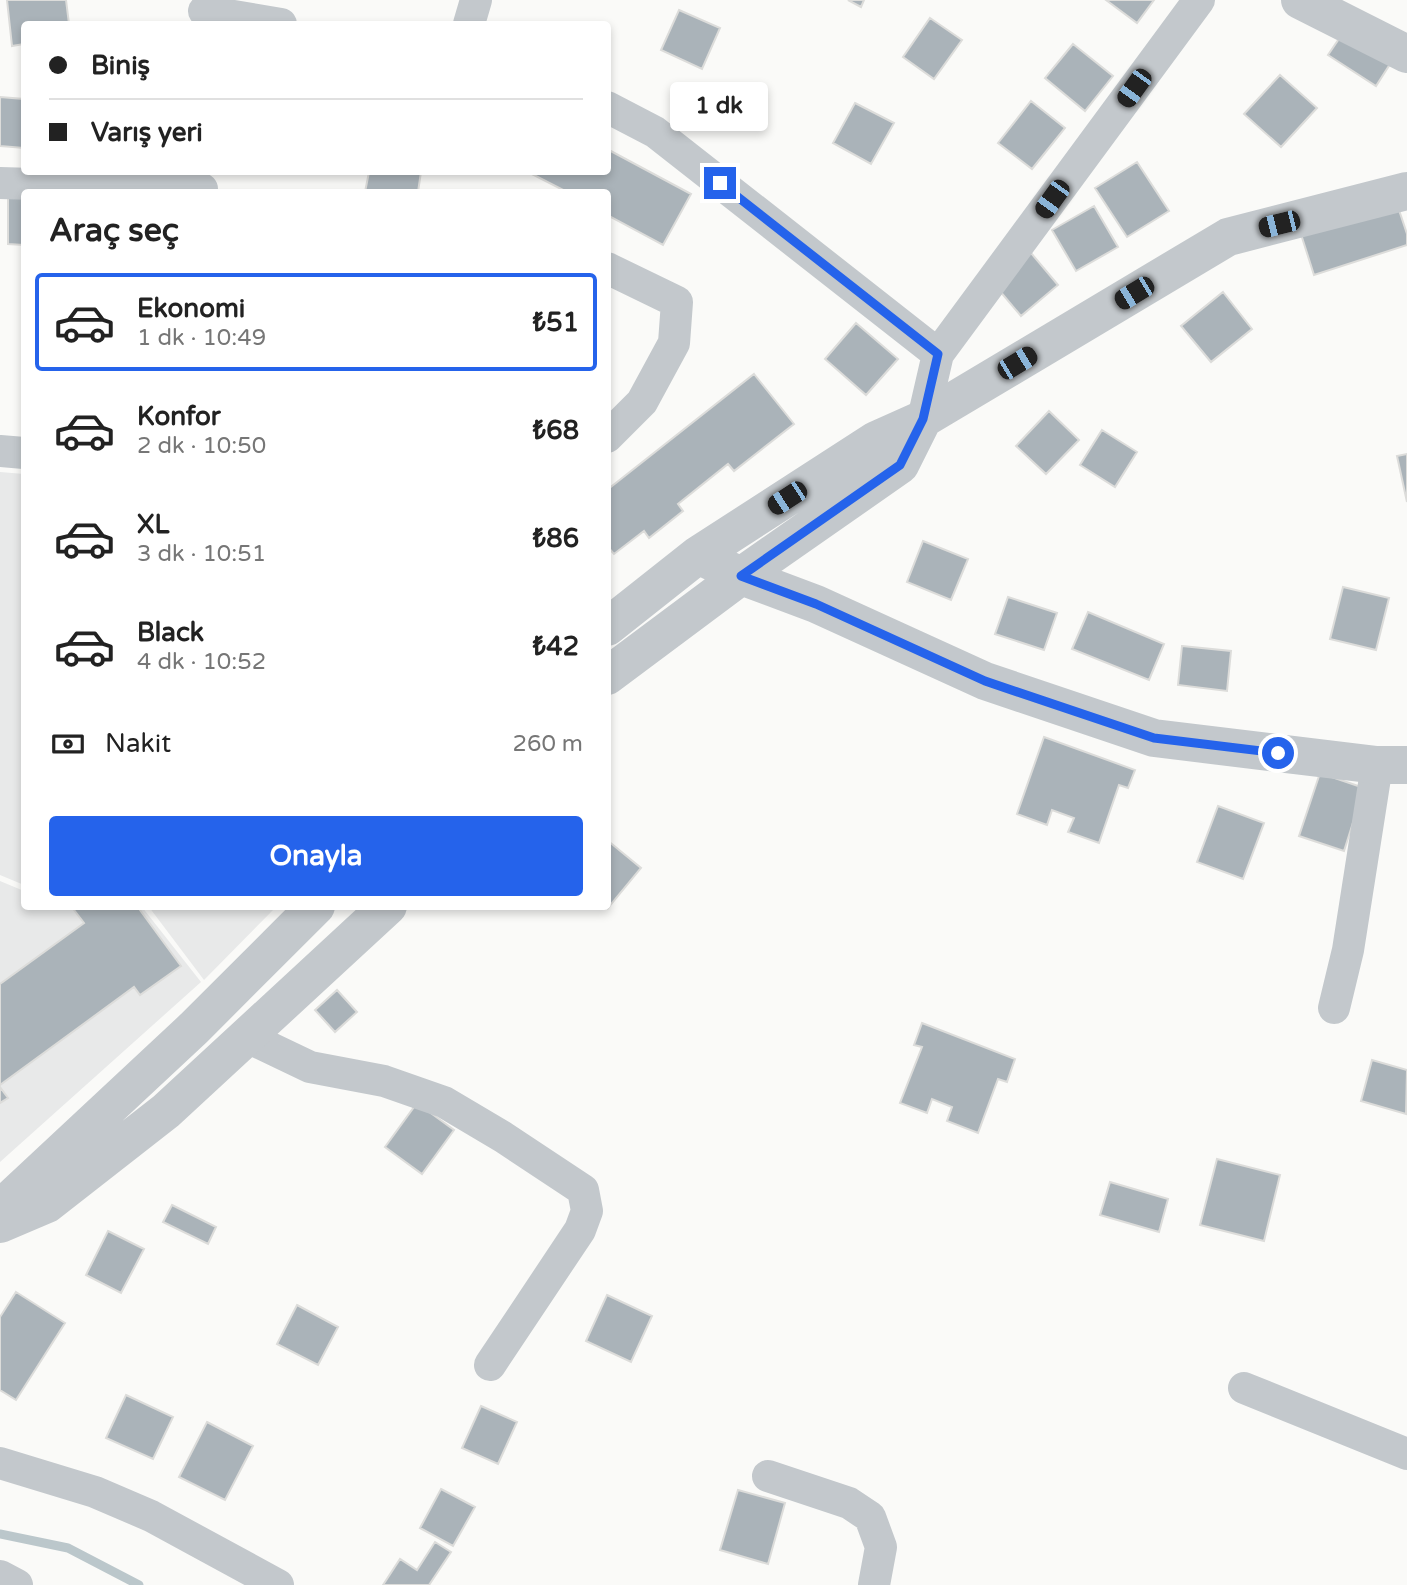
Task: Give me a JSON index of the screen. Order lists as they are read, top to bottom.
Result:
{
  "page": {
    "banner": ["Biniş", "Varış yeri"],
    "bubble": "1 dk",
    "heading": "Araç seç",
    "list": [
      {
        "name": "Ekonomi",
        "note": "1 dk · 10:49",
        "value": "₺51"
      },
      {
        "name": "Konfor",
        "note": "2 dk · 10:50",
        "value": "₺68"
      },
      {
        "name": "XL",
        "note": "3 dk · 10:51",
        "value": "₺86"
      },
      {
        "name": "Black",
        "note": "4 dk · 10:52",
        "value": "₺42"
      }
    ],
    "pay": ["Nakit", "260 m"],
    "buttons": "Onayla"
  }
}
